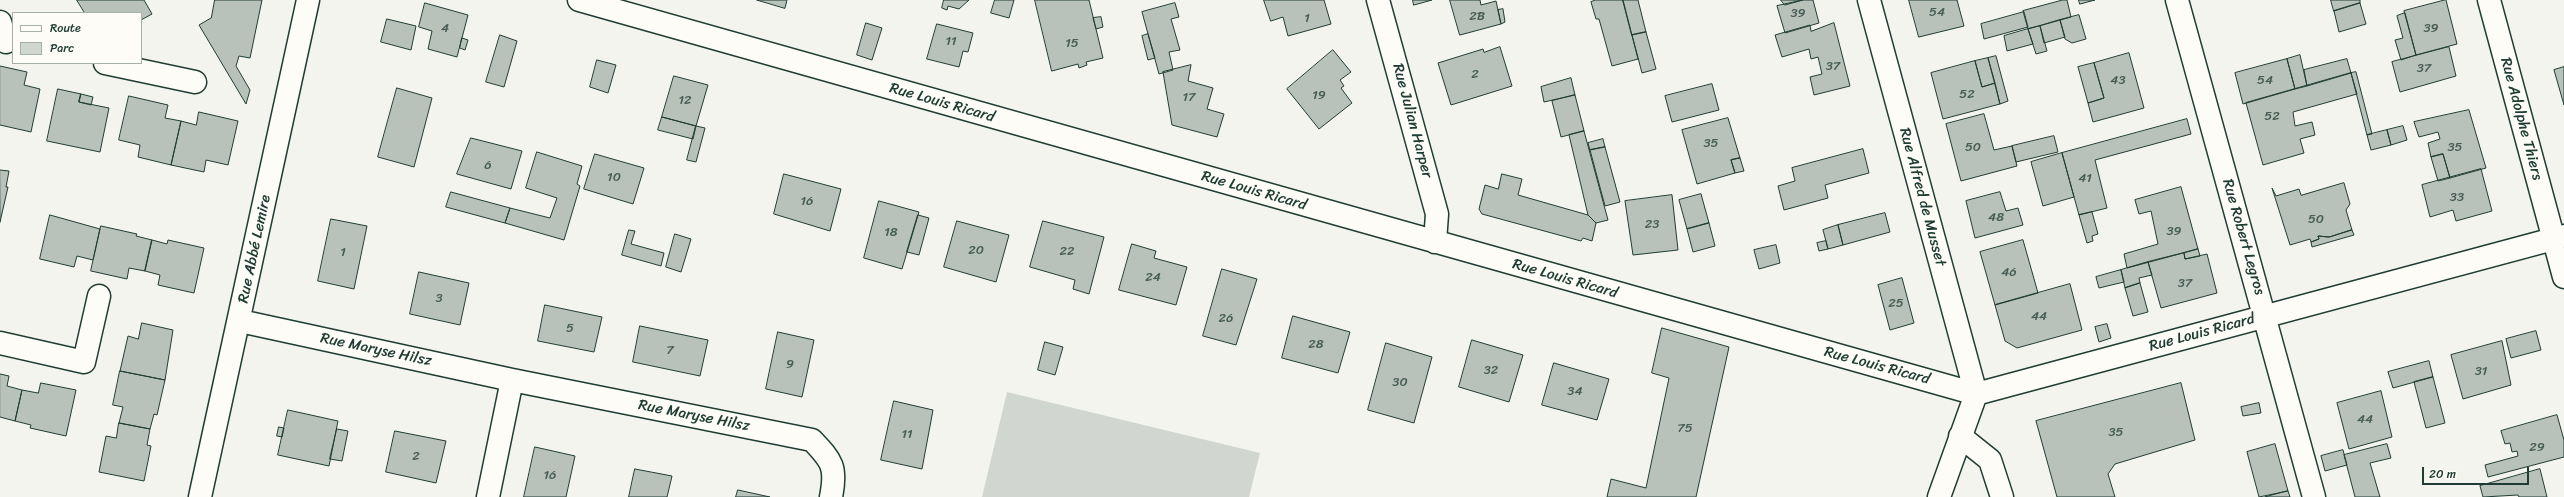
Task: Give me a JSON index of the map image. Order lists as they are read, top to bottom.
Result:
{
  "streets": {
    "street": [
      "Rue Louis Ricard",
      "Rue Adolphe Thiers",
      "Rue Julian Harper",
      "Rue Alfred de Musset",
      "Rue Robert Legros",
      "Rue Abbé Lemire",
      "Rue Maryse Hilsz"
    ]
  },
  "crossings": [
    ["Rue Louis Ricard", "Rue Adolphe Thiers"],
    ["Rue Louis Ricard", "Rue Julian Harper"],
    ["Rue Louis Ricard", "Rue Alfred de Musset"],
    ["Rue Louis Ricard", "Rue Robert Legros"],
    ["Rue Abbé Lemire", "Rue Maryse Hilsz"]
  ],
  "house_numbers": [
    "54",
    "39",
    "2B",
    "1",
    "4",
    "39",
    "11",
    "15",
    "37",
    "37",
    "2",
    "43",
    "54",
    "52",
    "19",
    "17",
    "12",
    "52",
    "35",
    "50",
    "35",
    "6",
    "10",
    "41",
    "33",
    "16",
    "48",
    "50",
    "23",
    "39",
    "18",
    "20",
    "22",
    "1",
    "46",
    "24",
    "37",
    "3",
    "25",
    "44",
    "26",
    "5",
    "28",
    "7",
    "9",
    "32",
    "31",
    "30",
    "34",
    "44",
    "75",
    "35",
    "11",
    "29",
    "2",
    "16"
  ],
  "legend": ["Route", "Parc"],
  "scale_bar": "20 m"
}
